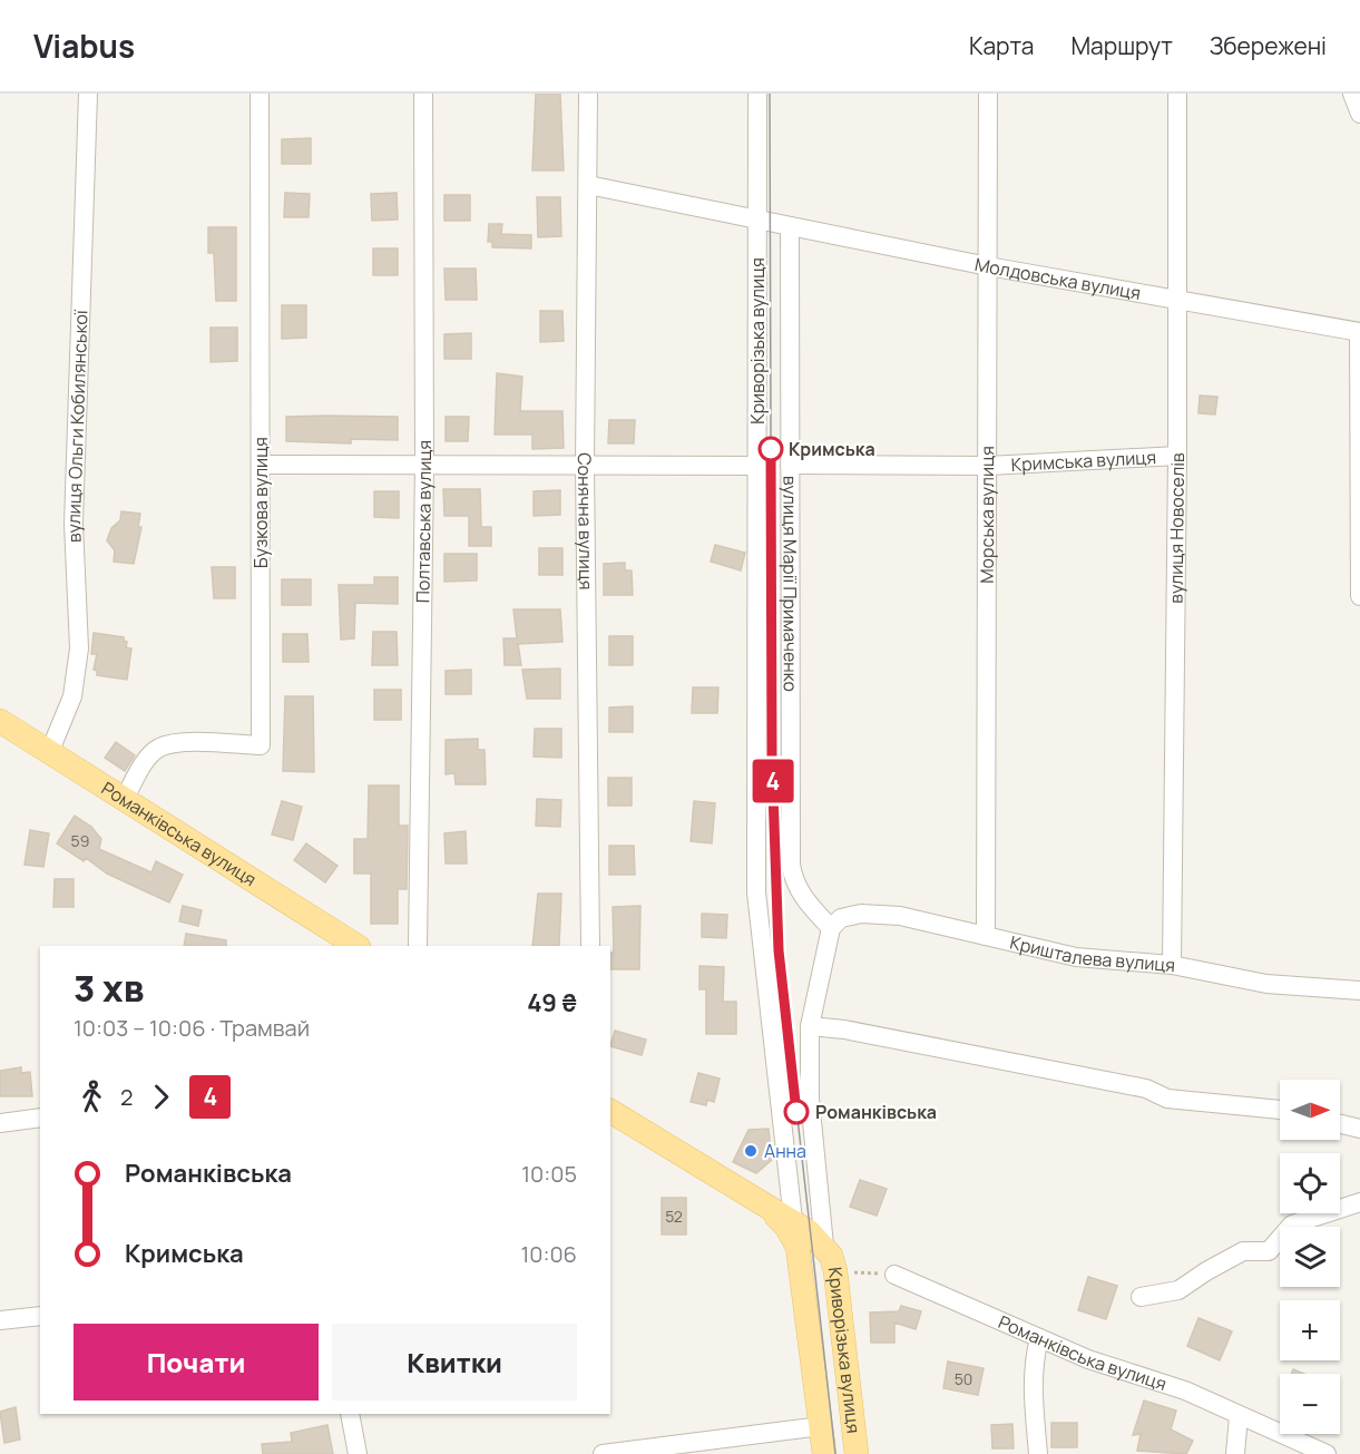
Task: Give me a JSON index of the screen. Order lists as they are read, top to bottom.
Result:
{
  "streets": {
    "main road": ["Криворізька вулиця", "Романківська вулиця"],
    "street": [
      "Молдовська вулиця",
      "вулиця Ольги Кобилянської",
      "Кримська вулиця",
      "Бузкова вулиця",
      "Морська вулиця",
      "Полтавська вулиця",
      "Сонячна вулиця",
      "вулиця Новоселів",
      "вулиця Марії Примаченко",
      "Кришталева вулиця"
    ]
  },
  "crossings": [
    ["Молдовська вулиця", "Криворізька вулиця"],
    ["Молдовська вулиця", "Морська вулиця"],
    ["Молдовська вулиця", "Сонячна вулиця"],
    ["Молдовська вулиця", "вулиця Новоселів"],
    ["Молдовська вулиця", "вулиця Марії Примаченко"],
    ["вулиця Ольги Кобилянської", "Романківська вулиця"],
    ["Кримська вулиця", "Морська вулиця"],
    ["Кримська вулиця", "вулиця Новоселів"],
    ["Кримська вулиця", "вулиця Марії Примаченко"],
    ["Бузкова вулиця", "Романківська вулиця"],
    ["Морська вулиця", "Кришталева вулиця"],
    ["вулиця Новоселів", "Кришталева вулиця"],
    ["вулиця Марії Примаченко", "Кришталева вулиця"]
  ],
  "places": ["Кримська", "Романківська", "Анна"],
  "lines": ["tram line 4"],
  "house_numbers": ["59", "52", "50"],
  "north": "right",
  "page": {
    "header": "Viabus",
    "nav": ["Карта", "Маршрут", "Збережені"],
    "on_map": "4",
    "heading": ["3 хв", "10:03 – 10:06 · Трамвай", "49 ₴"],
    "legs": ["2", "4"],
    "map_buttons": ["+", "−"],
    "list": [
      {
        "name": "Романківська",
        "value": "10:05"
      },
      {
        "name": "Кримська",
        "value": "10:06"
      }
    ],
    "buttons": ["Почати", "Квитки"]
  }
}
